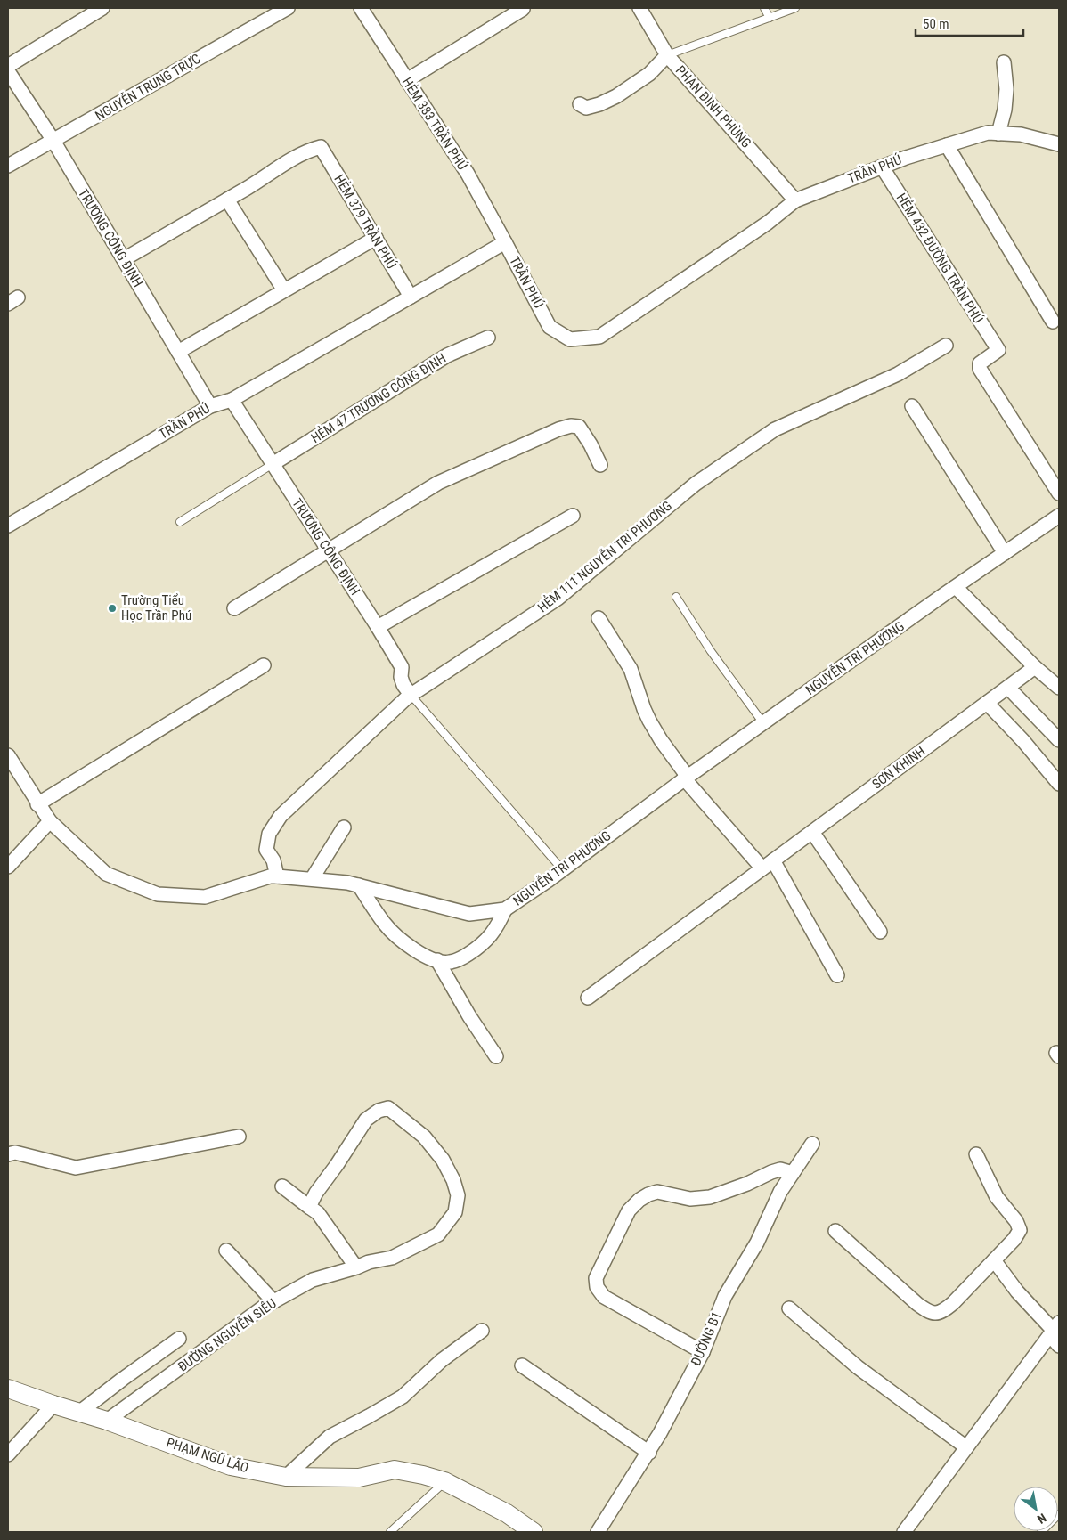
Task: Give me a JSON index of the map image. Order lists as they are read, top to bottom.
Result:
{
  "streets": {
    "street": [
      "NGUYỄN TRUNG TRỰC",
      "PHAN ĐÌNH PHÙNG",
      "HẺM 383 TRẦN PHÚ",
      "TRẦN PHÚ",
      "HẺM 379 TRẦN PHÚ",
      "TRƯƠNG CÔNG ĐỊNH",
      "HẺM 432 ĐƯỜNG TRẦN PHÚ",
      "HẺM 47 TRƯƠNG CÔNG ĐỊNH",
      "HẺM 111 NGUYỄN TRI PHƯƠNG",
      "NGUYỄN TRI PHƯƠNG",
      "SƠN KHINH",
      "ĐƯỜNG NGUYỄN SIÊU",
      "ĐƯỜNG B1",
      "PHẠM NGŨ LÃO"
    ]
  },
  "crossings": [
    ["NGUYỄN TRUNG TRỰC", "TRƯƠNG CÔNG ĐỊNH"],
    ["PHAN ĐÌNH PHÙNG", "TRẦN PHÚ"],
    ["HẺM 383 TRẦN PHÚ", "TRẦN PHÚ"],
    ["TRẦN PHÚ", "HẺM 379 TRẦN PHÚ"],
    ["TRẦN PHÚ", "TRƯƠNG CÔNG ĐỊNH"],
    ["TRẦN PHÚ", "HẺM 432 ĐƯỜNG TRẦN PHÚ"],
    ["TRƯƠNG CÔNG ĐỊNH", "HẺM 47 TRƯƠNG CÔNG ĐỊNH"],
    ["TRƯƠNG CÔNG ĐỊNH", "HẺM 111 NGUYỄN TRI PHƯƠNG"],
    ["HẺM 111 NGUYỄN TRI PHƯƠNG", "NGUYỄN TRI PHƯƠNG"],
    ["ĐƯỜNG NGUYỄN SIÊU", "PHẠM NGŨ LÃO"]
  ],
  "places": ["Trường Tiểu Học Trần Phú"],
  "scale_bar": "50 m",
  "north": "bottom right"
}
